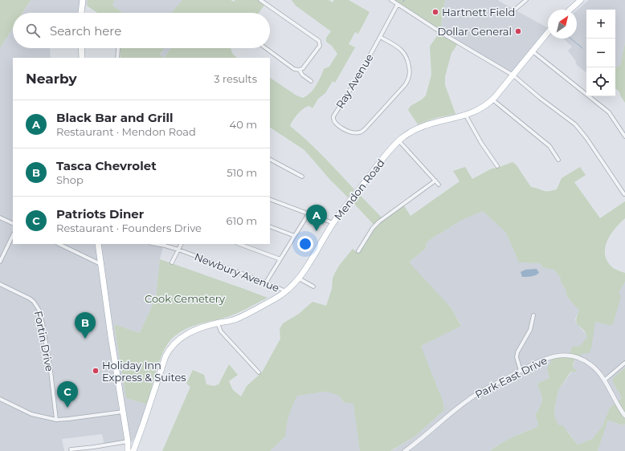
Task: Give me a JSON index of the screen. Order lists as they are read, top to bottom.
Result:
{
  "streets": {
    "main road": ["Mendon Road"],
    "street": [
      "Ray Avenue",
      "Newbury Avenue",
      "Fortin Drive",
      "Park East Drive"
    ]
  },
  "crossings": [
    ["Mendon Road", "Newbury Avenue"]
  ],
  "parks": ["Cook Cemetery"],
  "places": ["Hartnett Field", "Dollar General", "Holiday Inn Express & Suites"],
  "north": "top right",
  "page": {
    "map_buttons": ["+", "−"],
    "search": "Search here",
    "heading": ["Nearby", "3 results"],
    "list": [
      {
        "mark": "A",
        "name": "Black Bar and Grill",
        "note": "Restaurant · Mendon Road",
        "value": "40 m"
      },
      {
        "mark": "B",
        "name": "Tasca Chevrolet",
        "note": "Shop",
        "value": "510 m"
      },
      {
        "mark": "C",
        "name": "Patriots Diner",
        "note": "Restaurant · Founders Drive",
        "value": "610 m"
      }
    ],
    "pins": ["A", "B", "C"]
  }
}
